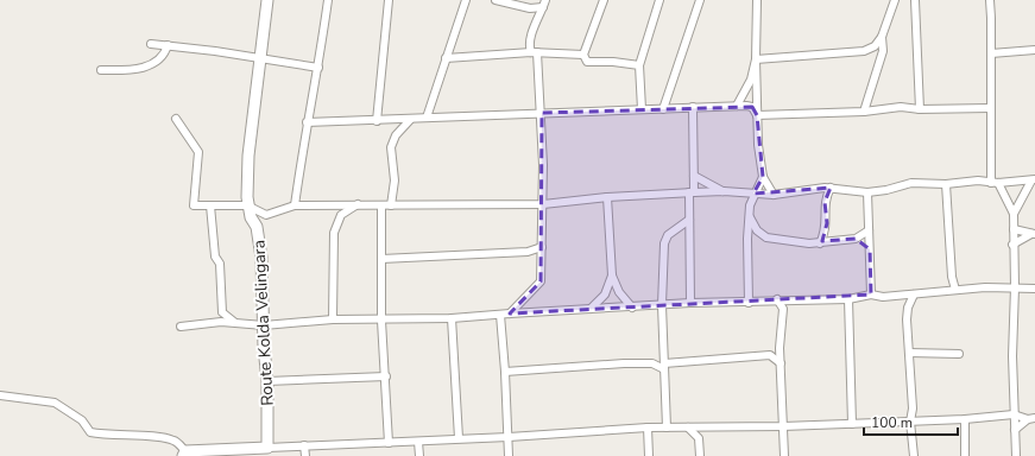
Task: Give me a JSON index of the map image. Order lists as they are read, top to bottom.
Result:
{
  "streets": {
    "main road": ["Route Kolda Velingara"]
  },
  "scale_bar": "100 m"
}
